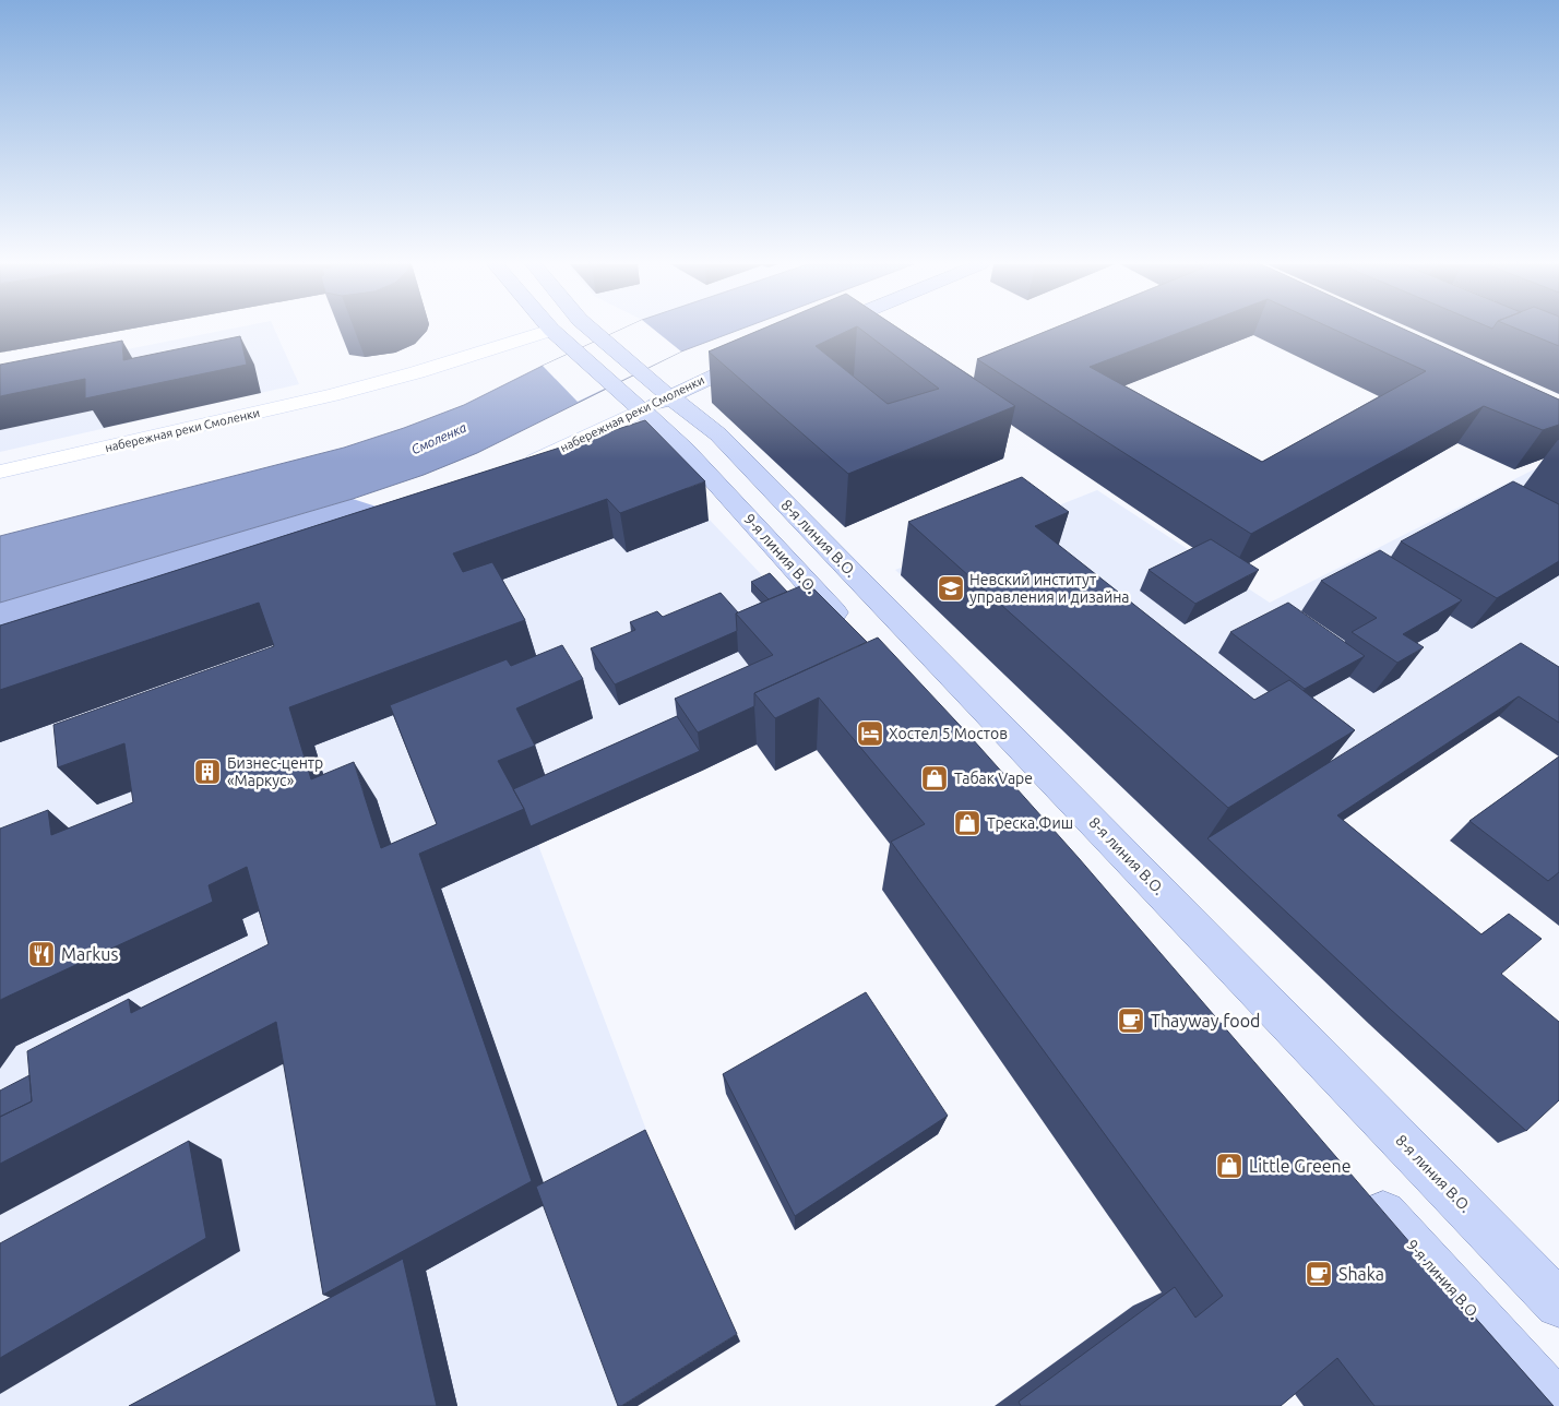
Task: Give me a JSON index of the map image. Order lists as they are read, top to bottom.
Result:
{
  "streets": {
    "main road": ["набережная реки Смоленки", "8-я линия В.О.", "9-я линия В.О."]
  },
  "crossings": [
    ["набережная реки Смоленки", "8-я линия В.О."],
    ["набережная реки Смоленки", "9-я линия В.О."],
    ["8-я линия В.О.", "9-я линия В.О."]
  ],
  "water": ["Смоленка"],
  "places": {
    "school or university": ["Невский институт управления и дизайна"],
    "hotel": ["Хостел 5 Мостов"],
    "building": ["Бизнес-центр «Маркус»"],
    "shop": ["Табак Vape", "Треска.Фиш", "Little Greene"],
    "restaurant": ["Markus"],
    "cafe": ["Thayway food", "Shaka"]
  }
}
